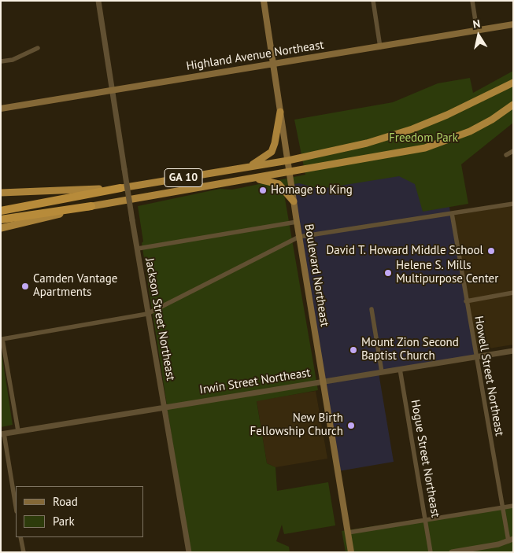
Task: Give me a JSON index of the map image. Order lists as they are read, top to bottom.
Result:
{
  "streets": {
    "highway": ["GA 10"],
    "main road": ["Highland Avenue Northeast", "Boulevard Northeast"],
    "street": [
      "Jackson Street Northeast",
      "Howell Street Northeast",
      "Irwin Street Northeast",
      "Hogue Street Northeast"
    ]
  },
  "crossings": [
    ["Highland Avenue Northeast", "Boulevard Northeast"],
    ["Highland Avenue Northeast", "Jackson Street Northeast"],
    ["GA 10", "Boulevard Northeast"],
    ["Boulevard Northeast", "Irwin Street Northeast"],
    ["Jackson Street Northeast", "Irwin Street Northeast"],
    ["Howell Street Northeast", "Irwin Street Northeast"],
    ["Irwin Street Northeast", "Hogue Street Northeast"]
  ],
  "parks": ["Freedom Park"],
  "places": [
    "Homage to King",
    "David T. Howard Middle School",
    "Helene S. Mills Multipurpose Center",
    "Camden Vantage Apartments",
    "Mount Zion Second Baptist Church",
    "New Birth Fellowship Church"
  ],
  "legend": ["Road", "Park"],
  "north": "top"
}
